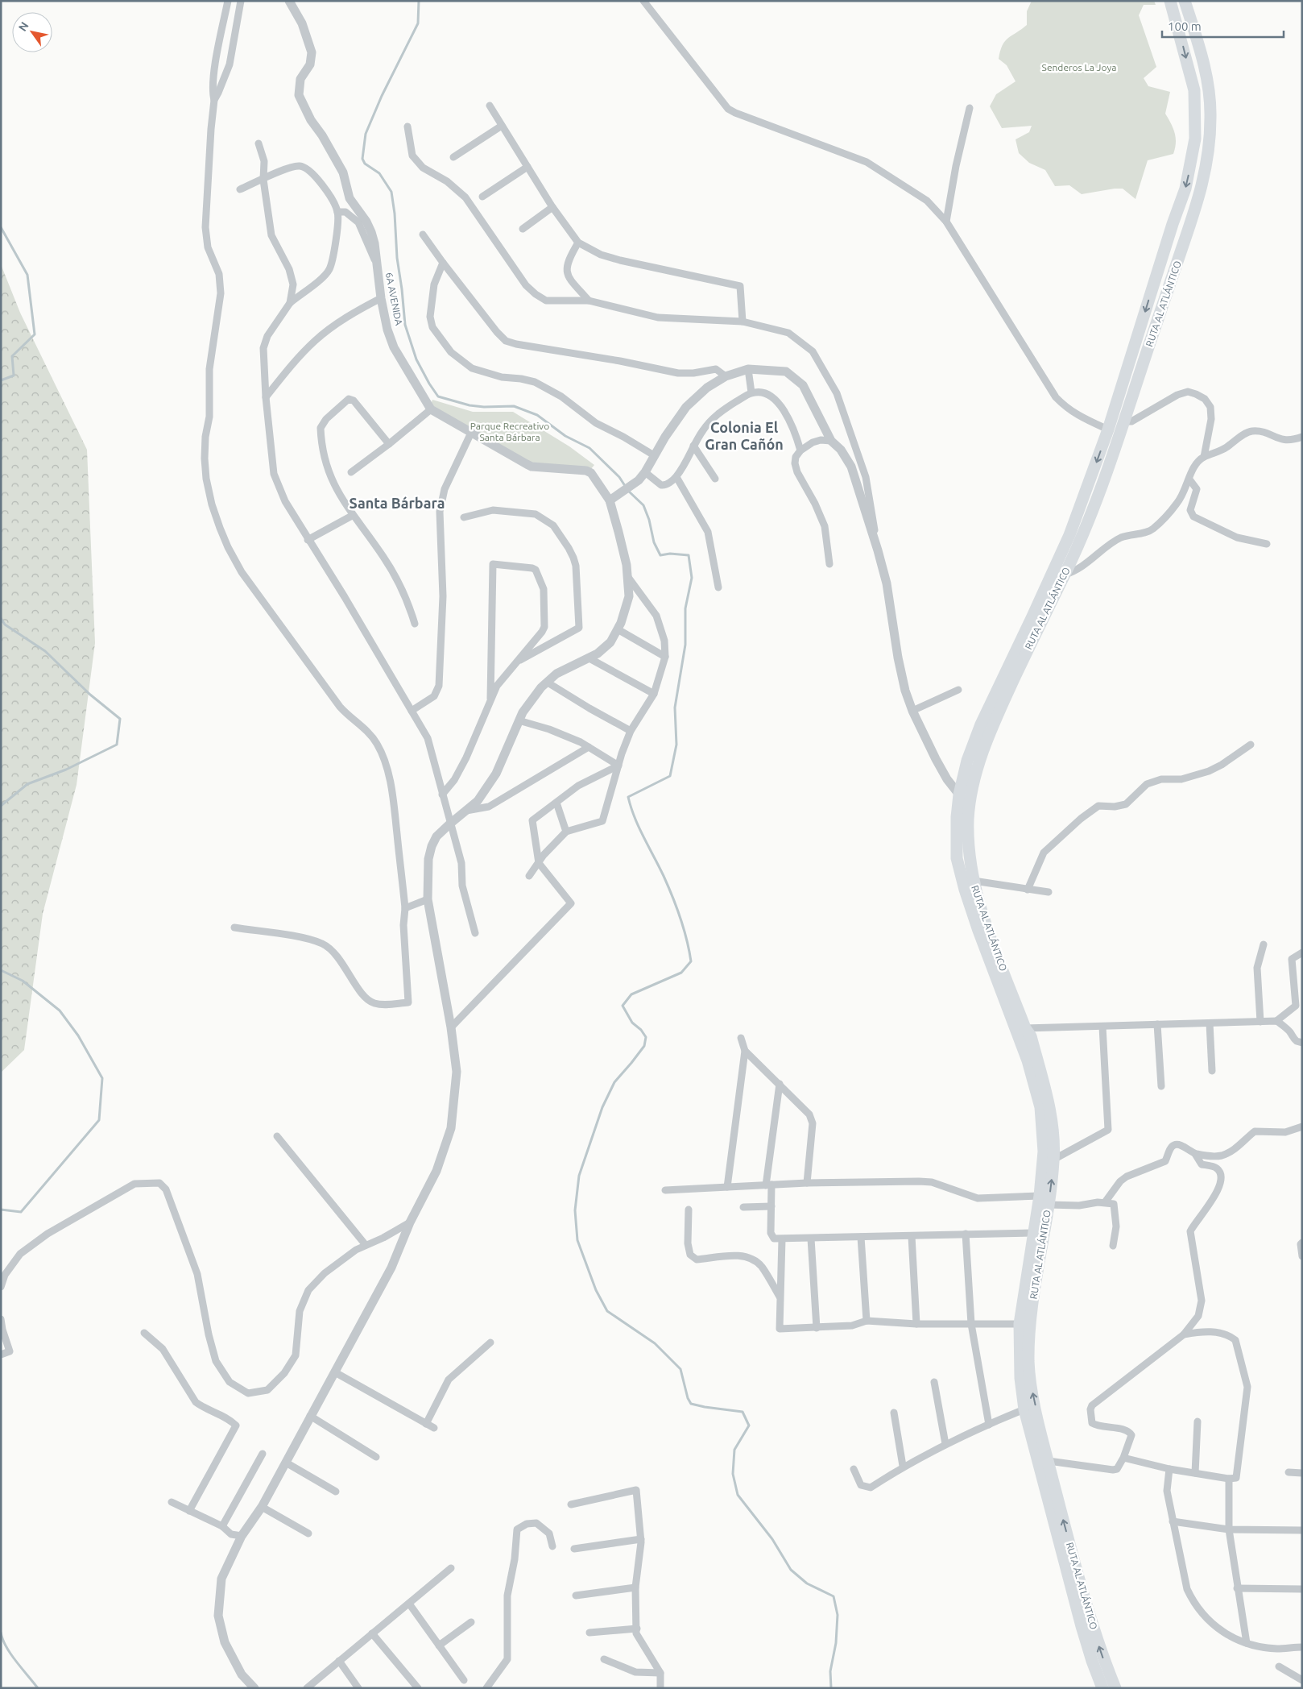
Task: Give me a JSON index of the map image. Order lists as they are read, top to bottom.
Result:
{
  "streets": {
    "highway": ["RUTA AL ATLÁNTICO"],
    "street": ["6A AVENIDA"]
  },
  "districts": ["Colonia El Gran Cañón", "Santa Bárbara"],
  "parks": ["Senderos La Joya", "Parque Recreativo Santa Bárbara"],
  "scale_bar": "100 m",
  "north": "top left"
}
